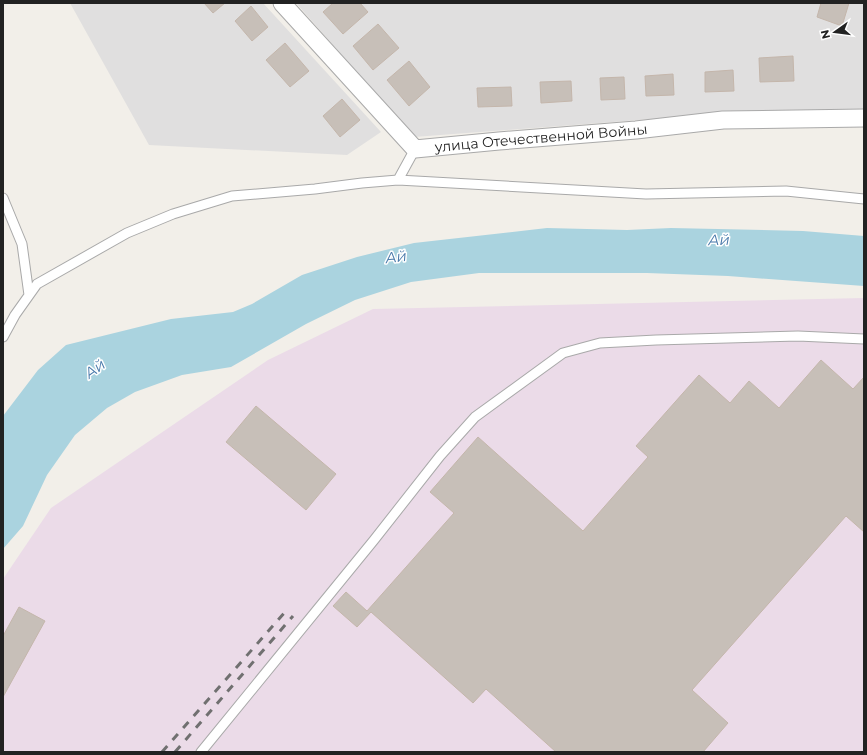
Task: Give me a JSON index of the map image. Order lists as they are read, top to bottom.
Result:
{
  "streets": {
    "street": ["улица Отечественной Войны"]
  },
  "water": ["Ай"],
  "north": "left"
}
